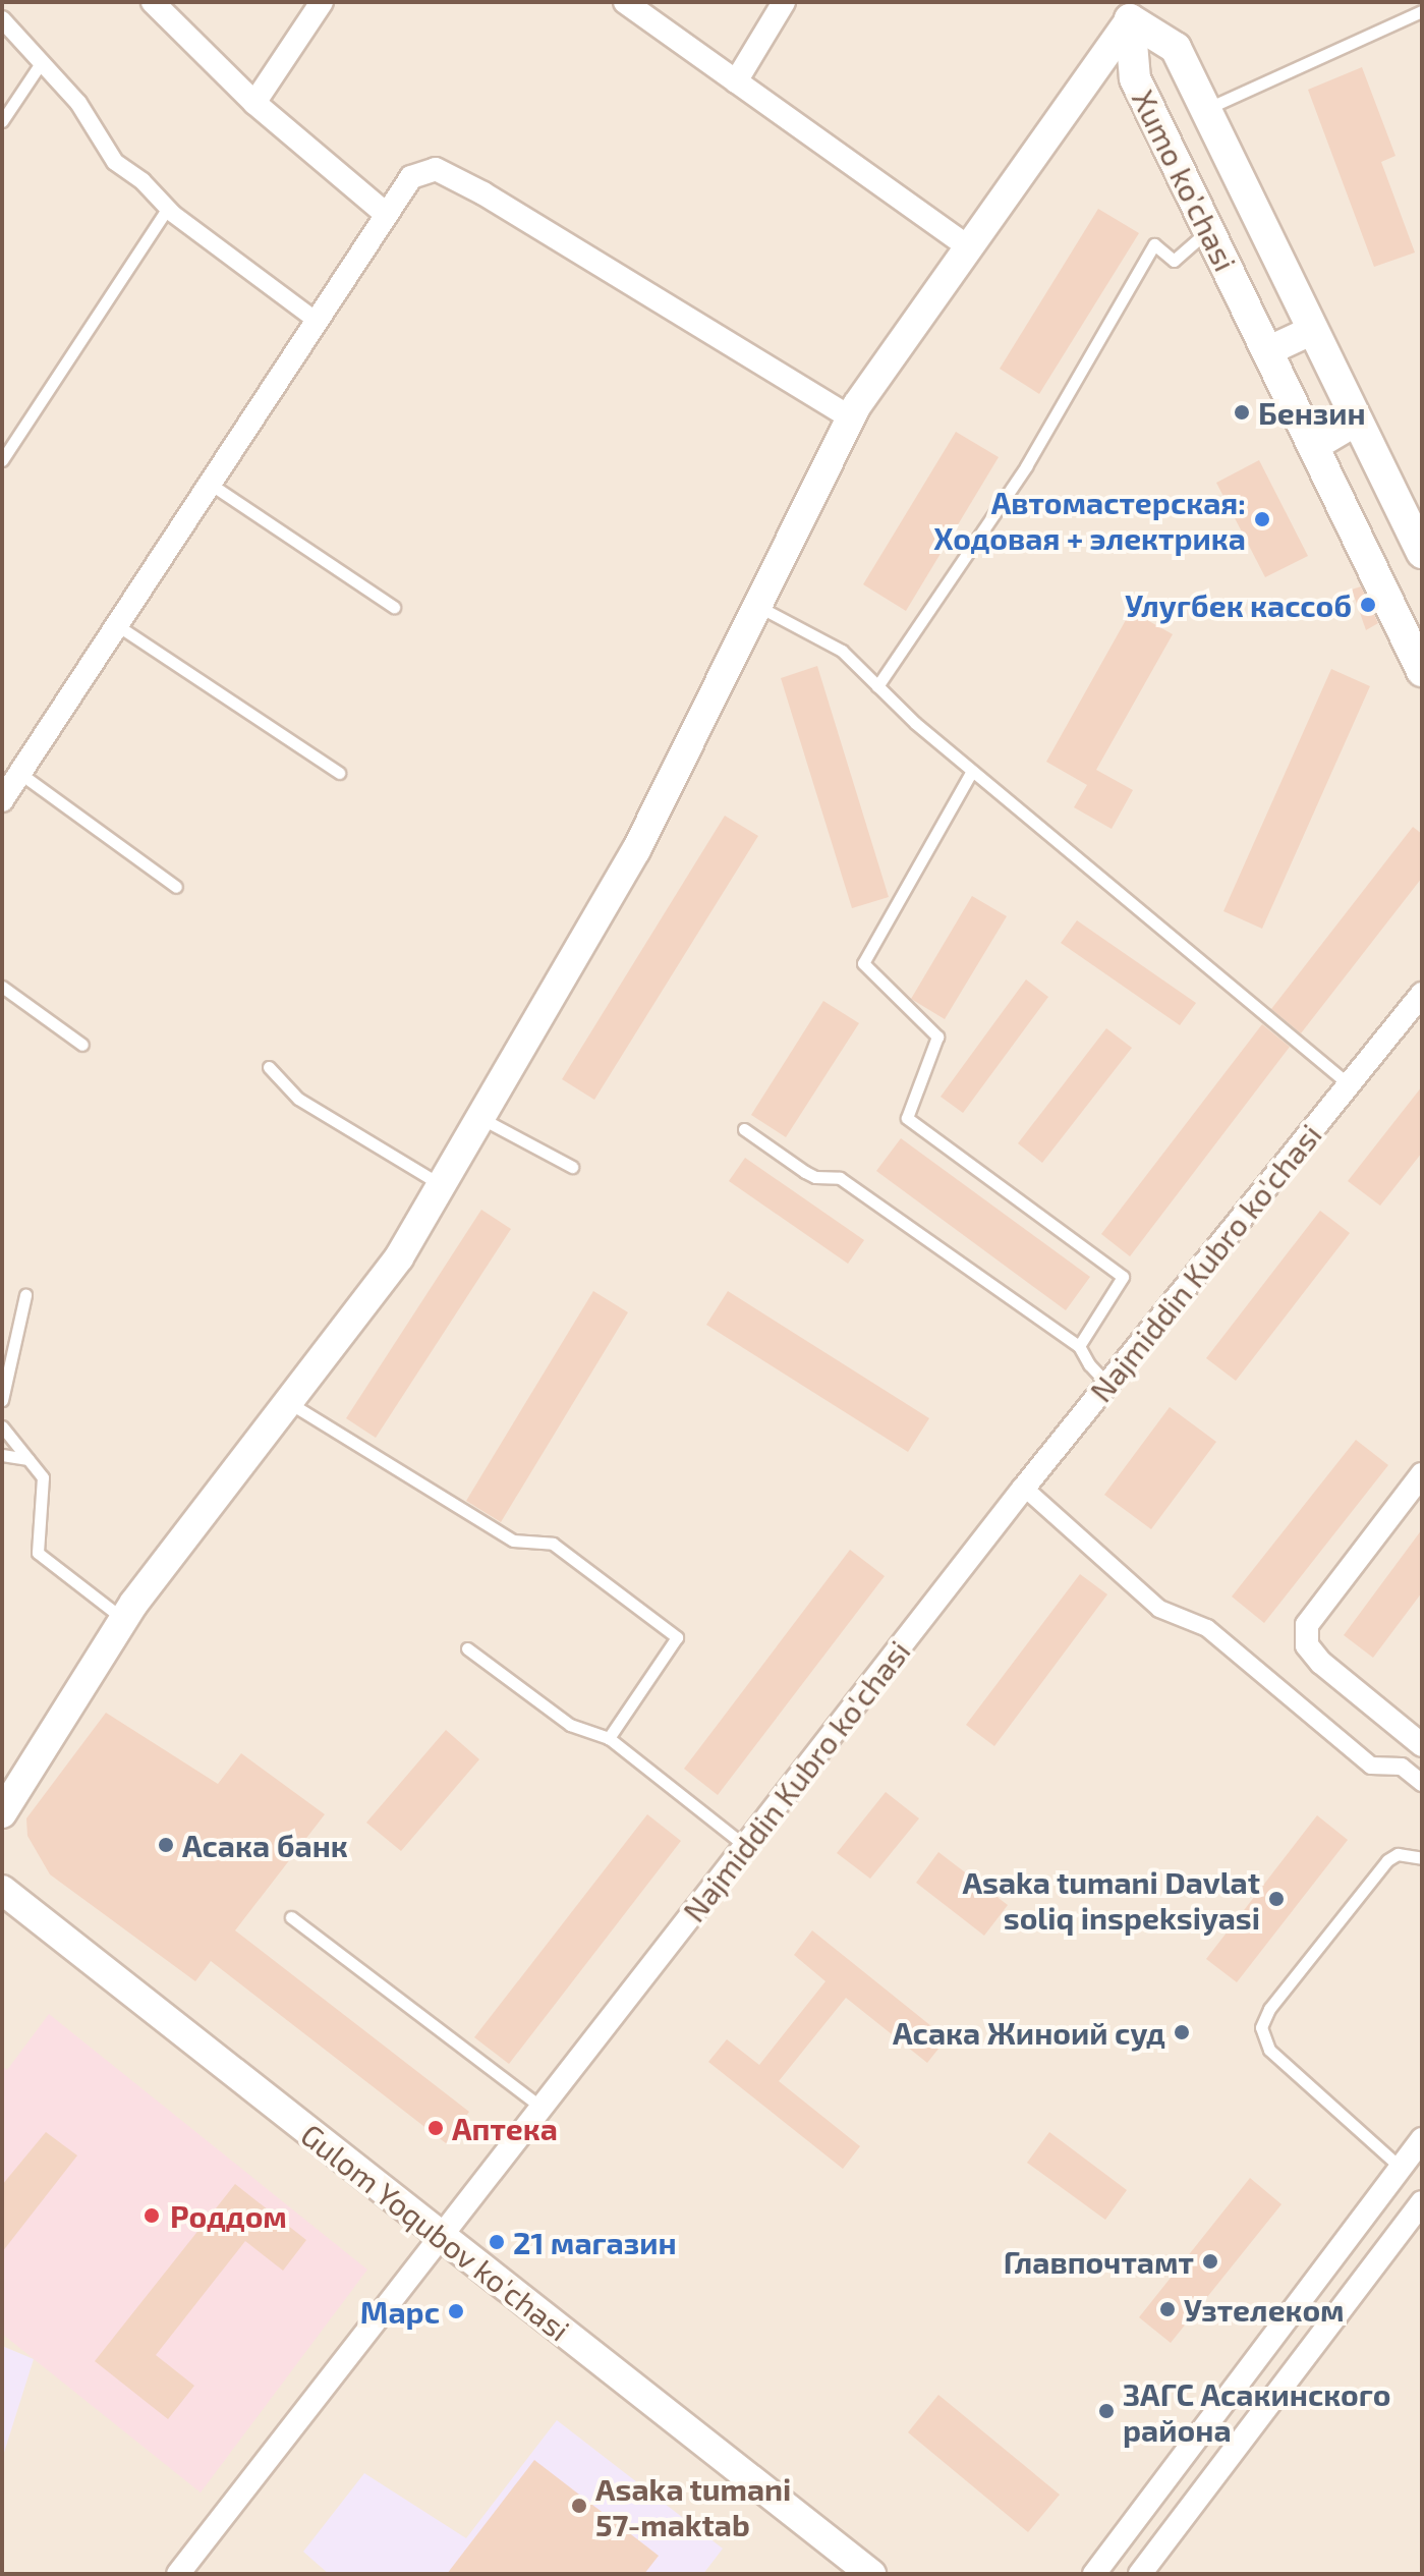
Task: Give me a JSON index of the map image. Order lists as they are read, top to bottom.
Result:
{
  "streets": {
    "main road": ["Xumo ko’chasi"],
    "street": ["Najmiddin Kubro ko'chasi", "Gulom Yoqubov ko'chasi"]
  },
  "crossings": [
    ["Najmiddin Kubro ko'chasi", "Gulom Yoqubov ko'chasi"]
  ],
  "places": [
    "Бензин",
    "Автомастерская: Ходовая + электрика",
    "Улугбек кассоб",
    "Асака банк",
    "Asaka tumani Davlat soliq inspeksiyasi",
    "Асака Жиноий суд",
    "Аптека",
    "Роддом",
    "21 магазин",
    "Главпочтамт",
    "Узтелеком",
    "Марс",
    "ЗАГС Асакинского района",
    "Asaka tumani 57-maktab"
  ]
}
